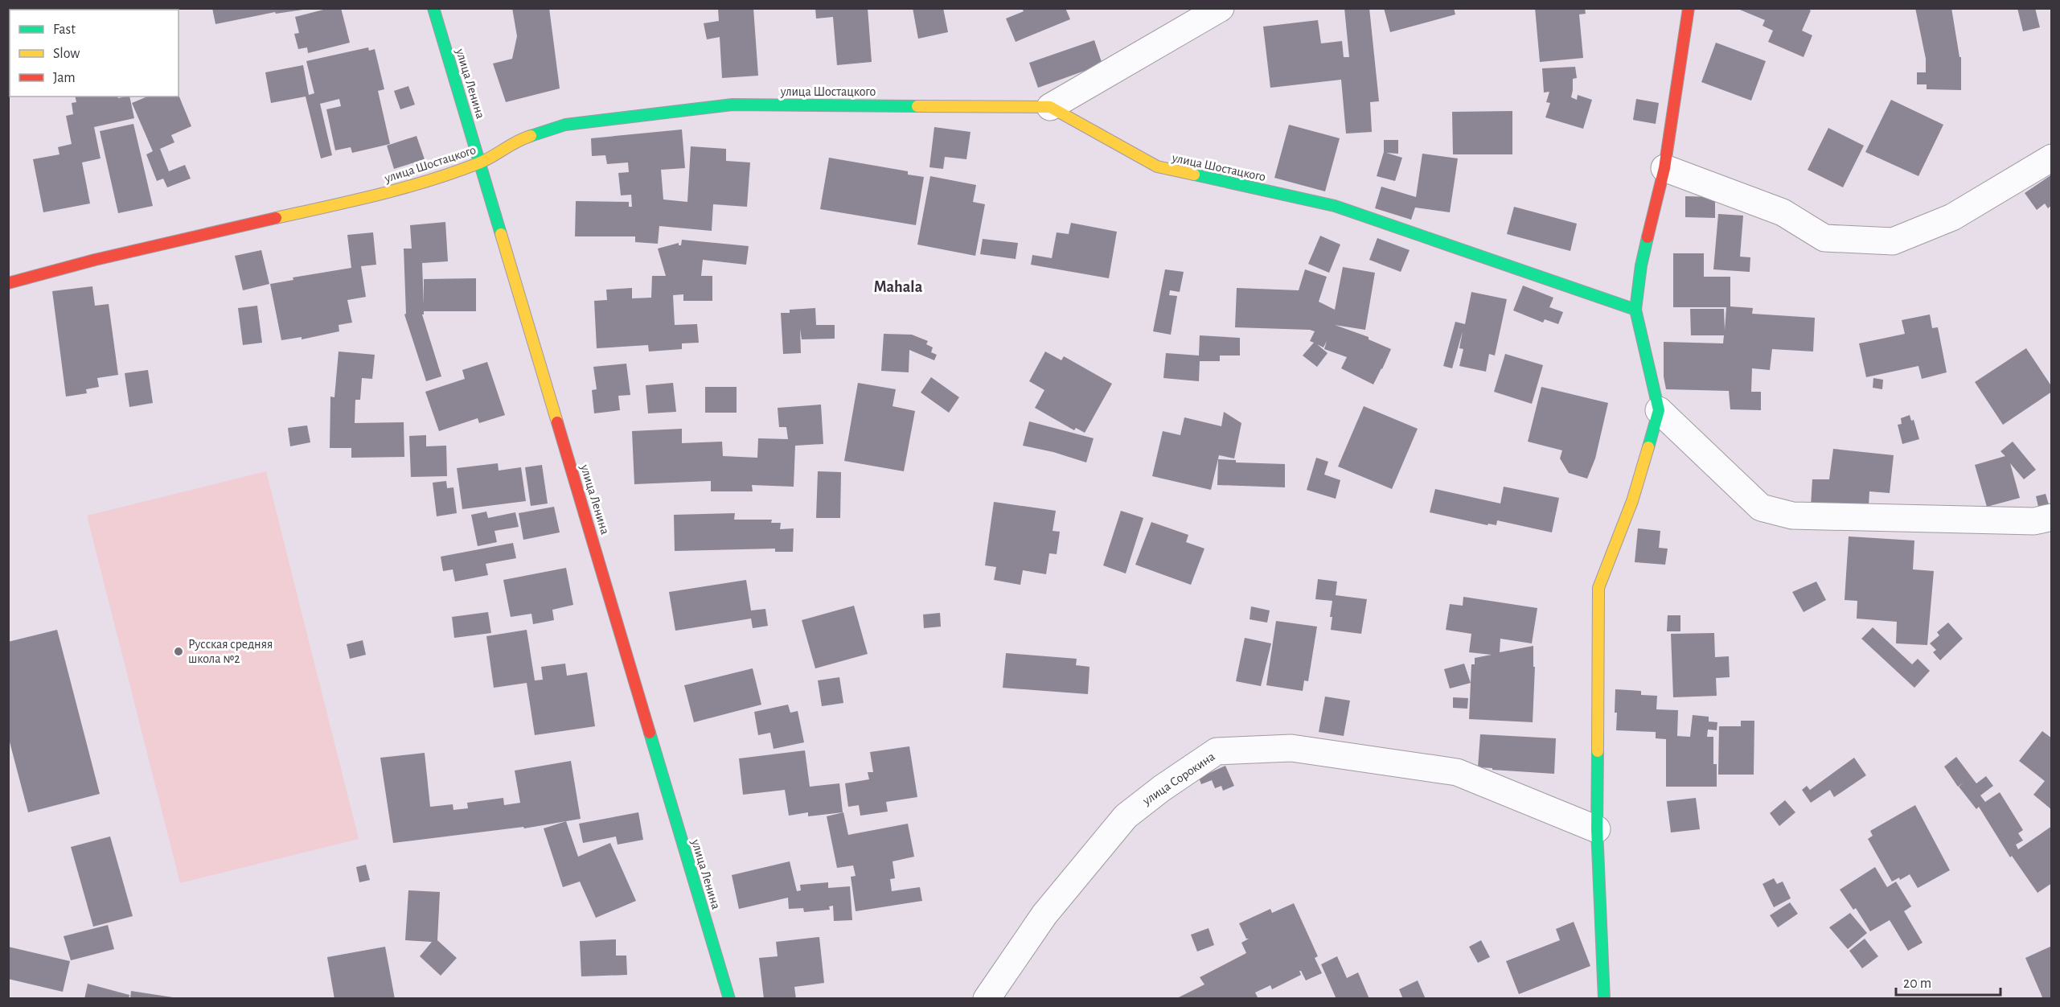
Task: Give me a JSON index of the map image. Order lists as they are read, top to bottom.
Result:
{
  "streets": {
    "street": ["улица Ленина", "улица Шостацкого", "улица Сорокина"]
  },
  "crossings": [
    ["улица Ленина", "улица Шостацкого"]
  ],
  "districts": ["Mahala"],
  "places": ["Русская средняя школа №2"],
  "legend": ["Fast", "Slow", "Jam"],
  "scale_bar": "20 m"
}
